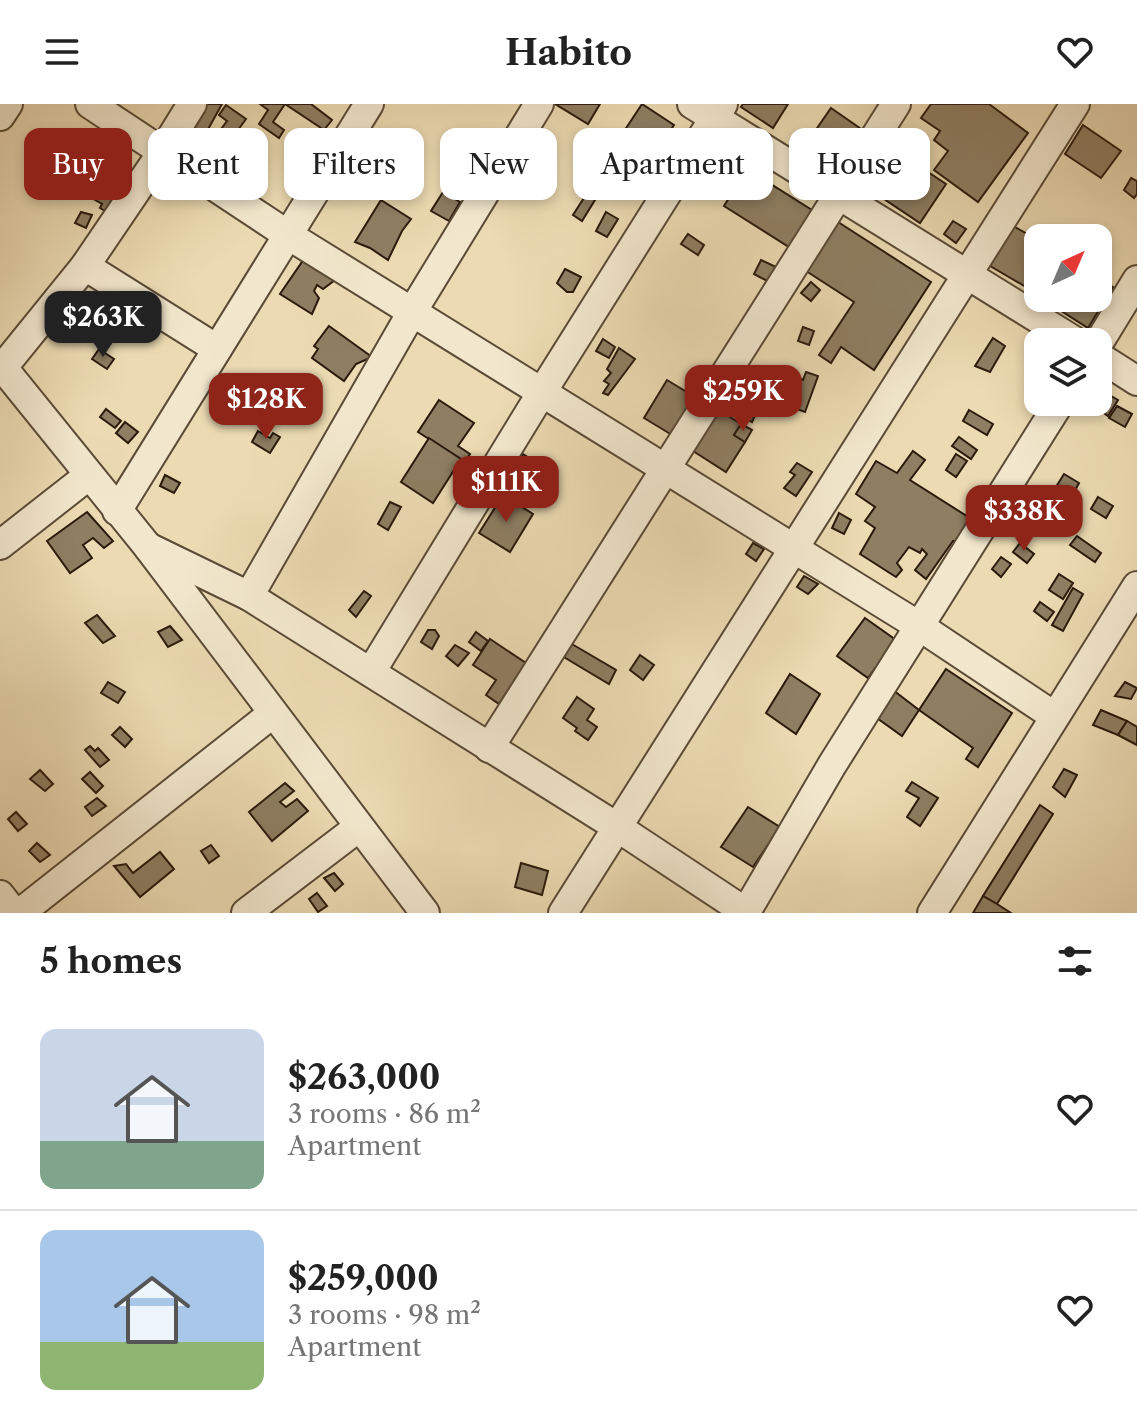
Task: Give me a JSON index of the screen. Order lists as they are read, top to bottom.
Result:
{
  "north": "top right",
  "page": {
    "header": "Habito",
    "chip": [
      "Buy",
      "Rent",
      "Filters",
      "New",
      "Apartment",
      "House"
    ],
    "price": [
      "$263K",
      "$259K",
      "$128K",
      "$111K",
      "$338K"
    ],
    "heading": "5 homes",
    "list": [
      {
        "name": "$263,000",
        "note": "3 rooms · 86 m² · Apartment"
      },
      {
        "name": "$259,000",
        "note": "3 rooms · 98 m² · Apartment"
      }
    ]
  }
}
